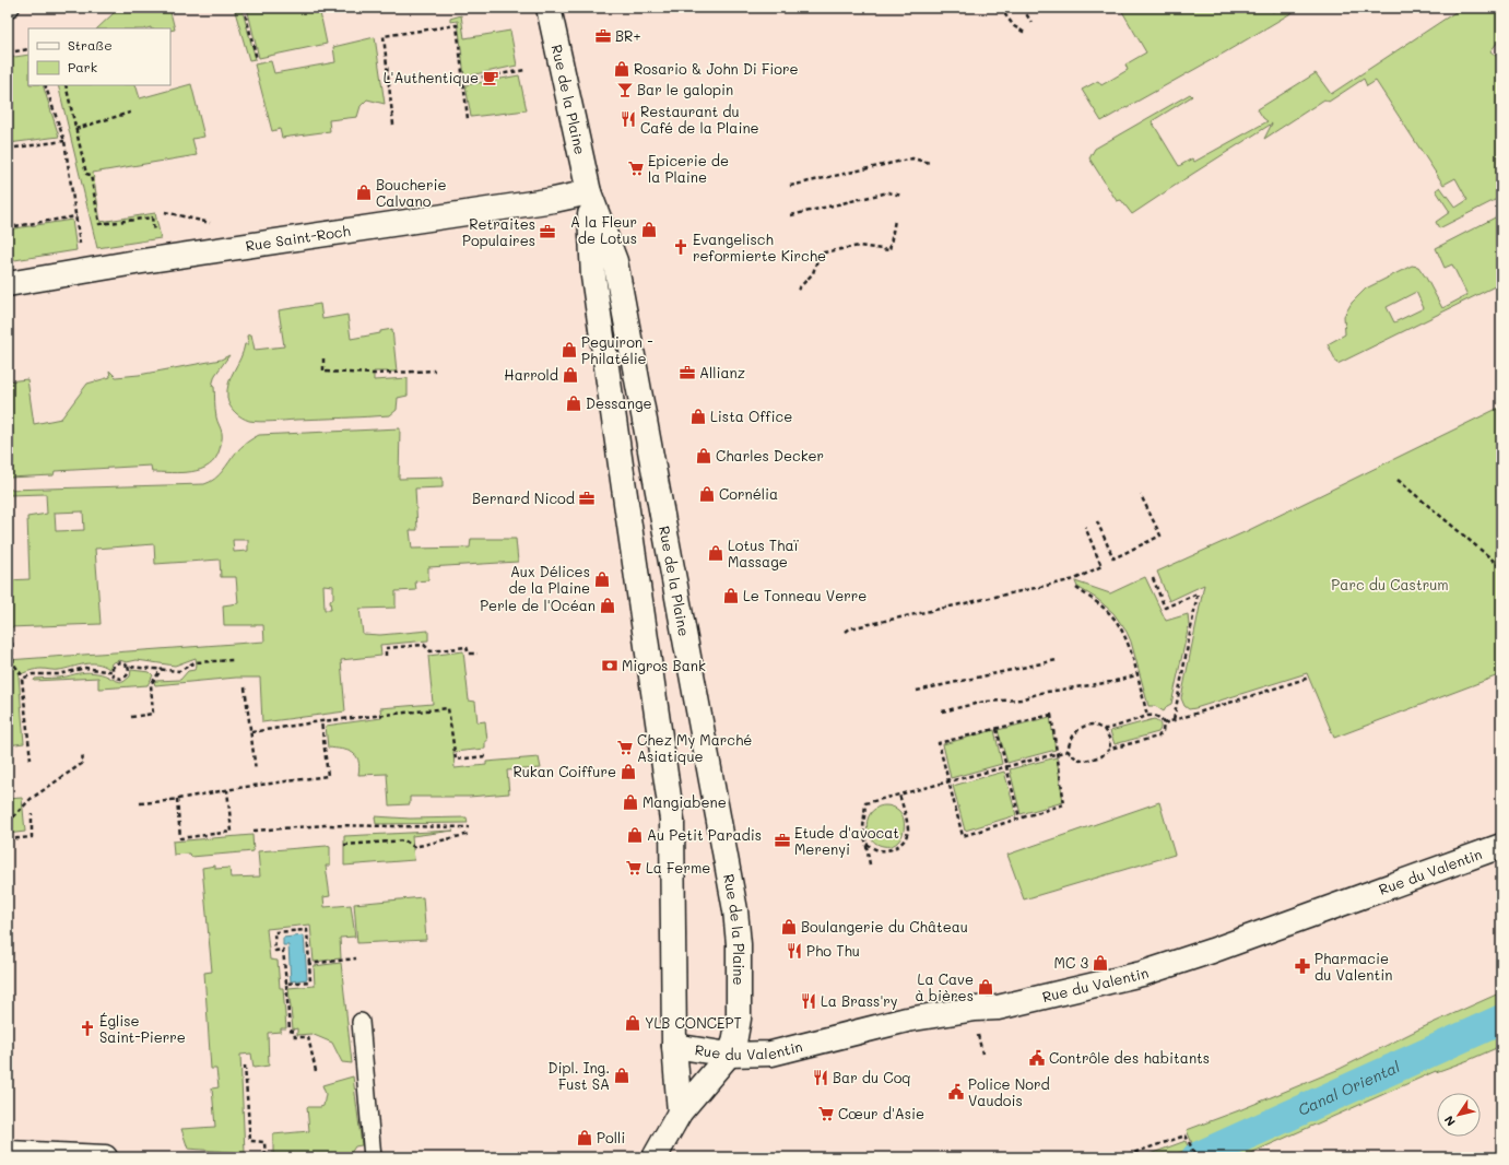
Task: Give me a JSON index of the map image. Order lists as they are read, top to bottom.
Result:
{
  "streets": {
    "street": ["Rue de la Plaine", "Rue Saint-Roch", "Rue du Valentin"]
  },
  "crossings": [
    ["Rue de la Plaine", "Rue Saint-Roch"],
    ["Rue de la Plaine", "Rue du Valentin"]
  ],
  "water": ["Canal Oriental"],
  "parks": ["Parc du Castrum"],
  "places": {
    "office": [
      "BR+",
      "Retraites Populaires",
      "Allianz",
      "Bernard Nicod",
      "Etude d'avocat Merenyi"
    ],
    "shop": [
      "Rosario & John Di Fiore",
      "Boucherie Calvano",
      "A la Fleur de Lotus",
      "Peguiron - Philatélie",
      "Harrold",
      "Dessange",
      "Lista Office",
      "Charles Decker",
      "Cornélia",
      "Lotus Thaï Massage",
      "Aux Délices de la Plaine",
      "Le Tonneau Verre",
      "Perle de l'Océan",
      "Rukan Coiffure",
      "Mangiabene",
      "Au Petit Paradis",
      "Boulangerie du Château",
      "MC 3",
      "La Cave à bières",
      "YLB CONCEPT",
      "Dipl. Ing. Fust SA",
      "Polli"
    ],
    "cafe": ["L'Authentique"],
    "bar": ["Bar le galopin"],
    "restaurant": [
      "Restaurant du Café de la Plaine",
      "Pho Thu",
      "La Brass'ry",
      "Bar du Coq"
    ],
    "supermarket": [
      "Epicerie de la Plaine",
      "Chez My Marché Asiatique",
      "La Ferme",
      "Cœur d'Asie"
    ],
    "church": ["Evangelisch reformierte Kirche", "Église Saint-Pierre"],
    "bank": ["Migros Bank"],
    "pharmacy": ["Pharmacie du Valentin"],
    "public building": ["Contrôle des habitants", "Police Nord Vaudois"]
  },
  "legend": ["Straße", "Park"],
  "north": "bottom left"
}
